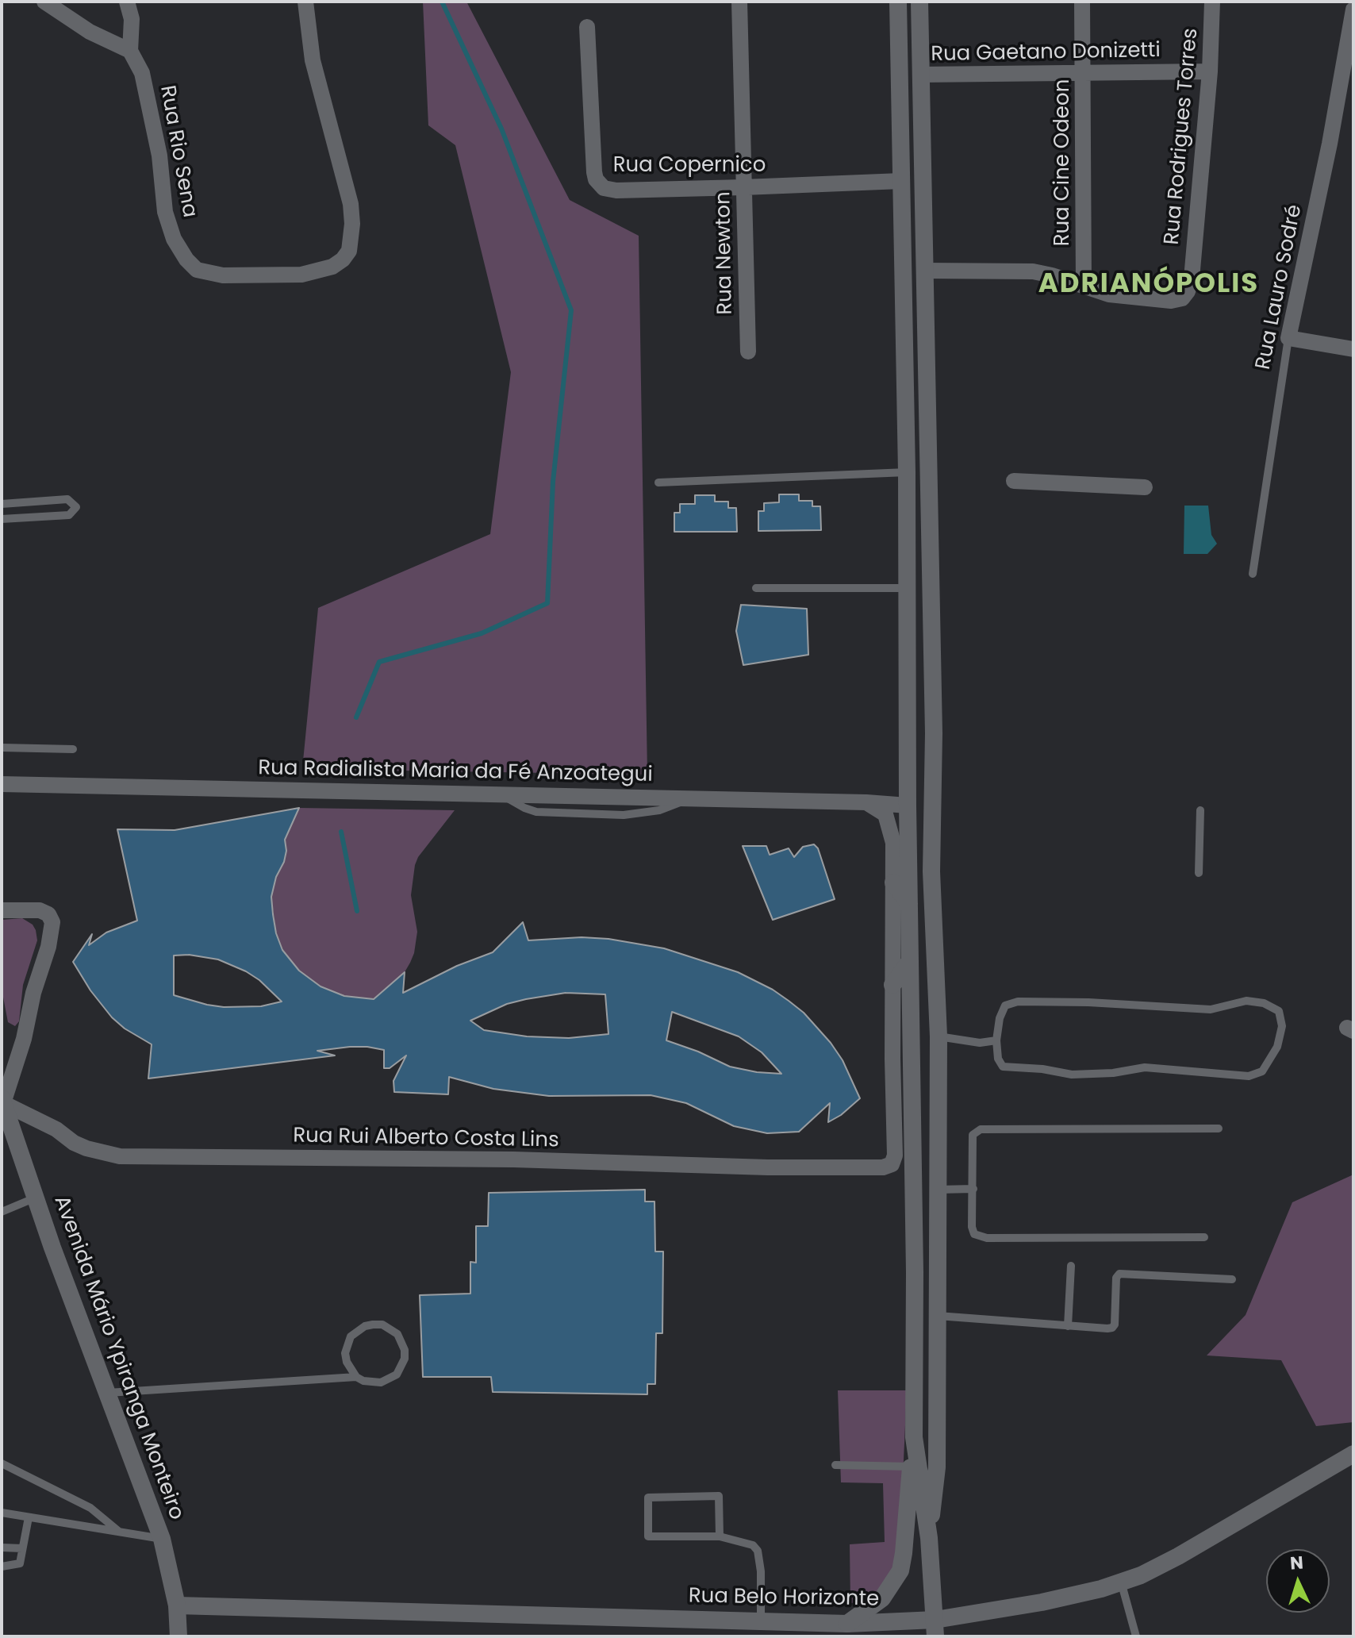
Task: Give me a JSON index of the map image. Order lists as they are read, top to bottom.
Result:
{
  "streets": {
    "main road": ["Avenida Mário Ypiranga Monteiro", "Rua Belo Horizonte"],
    "street": [
      "Rua Gaetano Donizetti",
      "Rua Rodrigues Torres",
      "Rua Rio Sena",
      "Rua Cine Odeon",
      "Rua Copernico",
      "Rua Newton",
      "Rua Lauro Sodré",
      "Rua Radialista Maria da Fé Anzoategui",
      "Rua Rui Alberto Costa Lins"
    ]
  },
  "crossings": [
    ["Rua Gaetano Donizetti", "Rua Rodrigues Torres"],
    ["Rua Gaetano Donizetti", "Rua Cine Odeon"],
    ["Rua Rodrigues Torres", "Rua Cine Odeon"],
    ["Rua Copernico", "Rua Newton"],
    ["Rua Rui Alberto Costa Lins", "Avenida Mário Ypiranga Monteiro"],
    ["Avenida Mário Ypiranga Monteiro", "Rua Belo Horizonte"]
  ],
  "districts": ["ADRIANÓPOLIS"],
  "north": "top"
}
